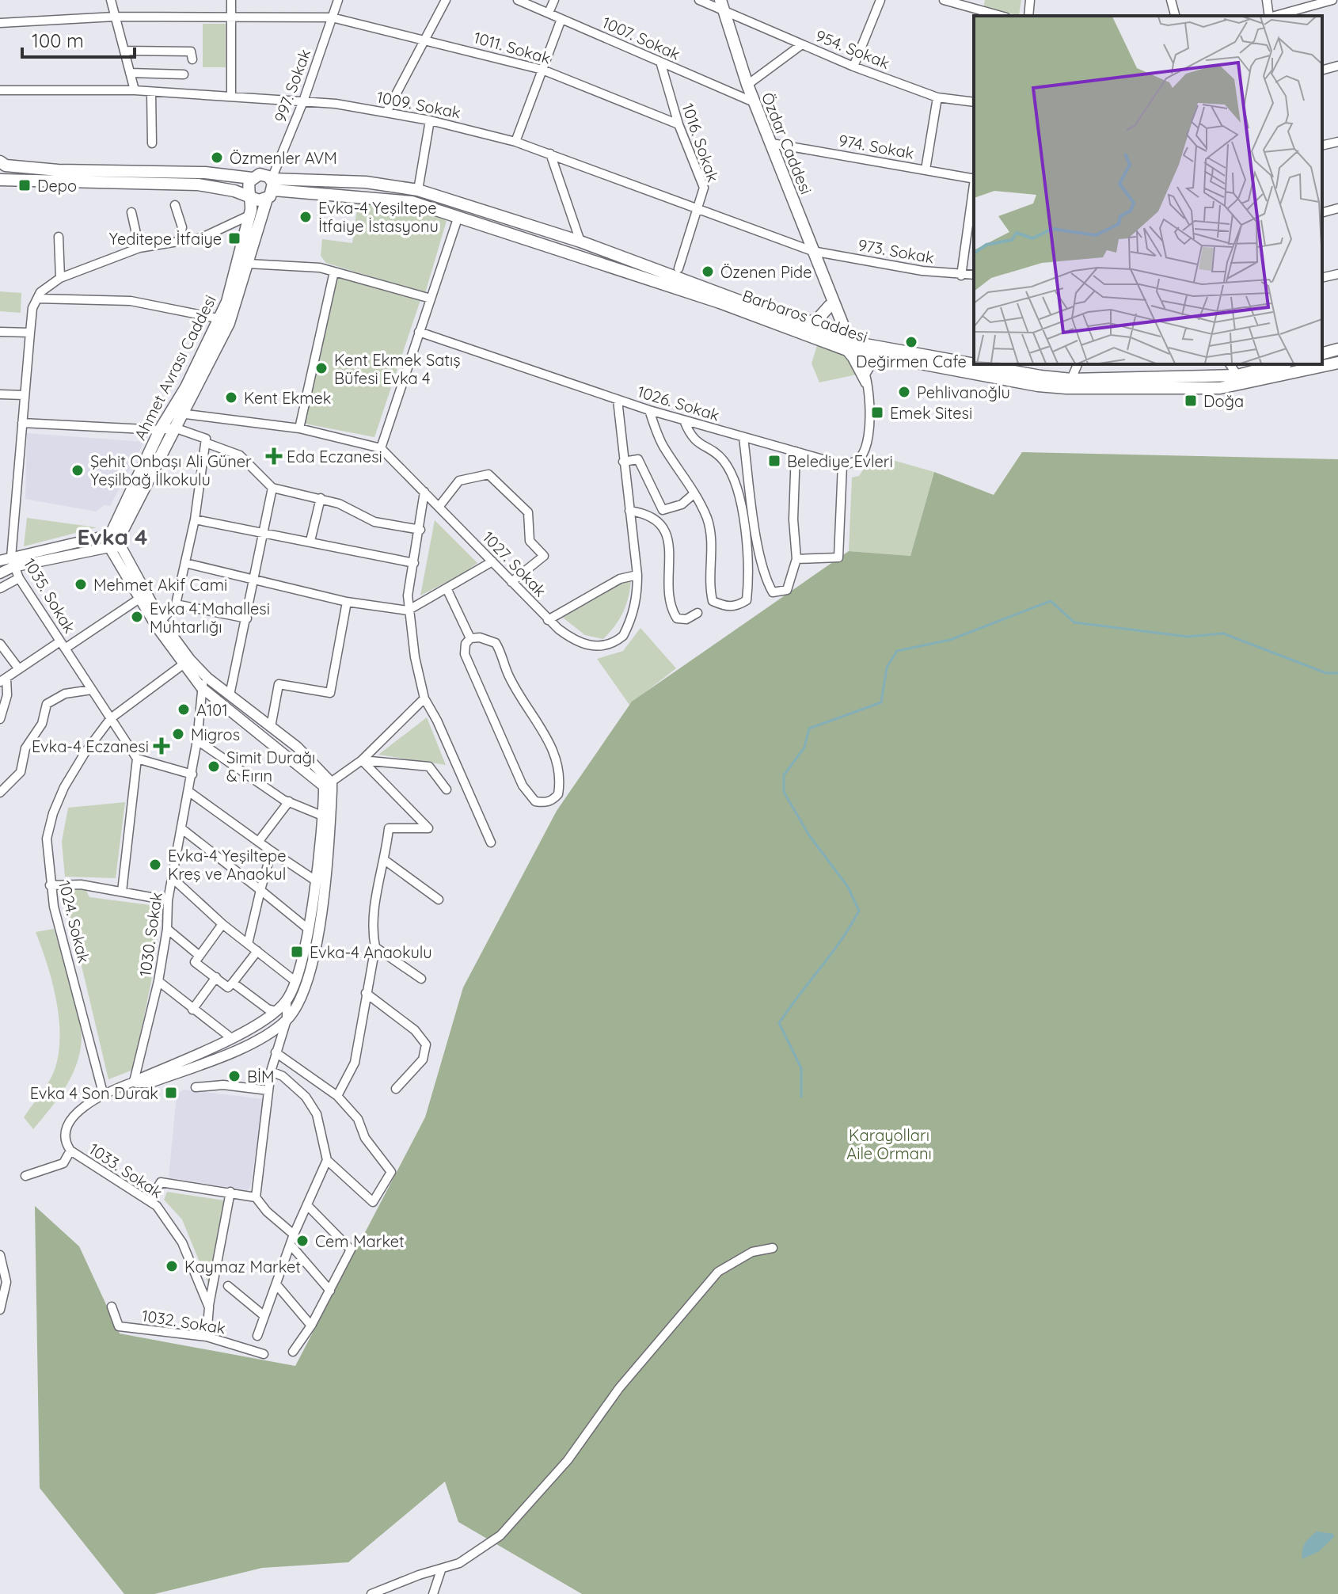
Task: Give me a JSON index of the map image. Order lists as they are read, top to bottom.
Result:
{
  "streets": {
    "main road": ["Özdar Caddesi", "Barbaros Caddesi", "Ahmet Avrası Caddesi"],
    "street": [
      "1007. Sokak",
      "1011. Sokak",
      "954. Sokak",
      "997. Sokak",
      "1009. Sokak",
      "1016. Sokak",
      "974. Sokak",
      "973. Sokak",
      "1026. Sokak",
      "1027. Sokak",
      "1035. Sokak",
      "1024. Sokak",
      "1030. Sokak",
      "1033. Sokak",
      "1032. Sokak"
    ]
  },
  "crossings": [
    ["1007. Sokak", "1016. Sokak"],
    ["1007. Sokak", "Özdar Caddesi"],
    ["1011. Sokak", "997. Sokak"],
    ["1011. Sokak", "1016. Sokak"],
    ["954. Sokak", "Özdar Caddesi"],
    ["997. Sokak", "1009. Sokak"],
    ["997. Sokak", "Barbaros Caddesi"],
    ["997. Sokak", "Ahmet Avrası Caddesi"],
    ["1009. Sokak", "1016. Sokak"],
    ["1009. Sokak", "Özdar Caddesi"],
    ["1009. Sokak", "973. Sokak"],
    ["Özdar Caddesi", "974. Sokak"],
    ["Özdar Caddesi", "973. Sokak"],
    ["Özdar Caddesi", "Barbaros Caddesi"],
    ["Barbaros Caddesi", "Ahmet Avrası Caddesi"],
    ["1026. Sokak", "1027. Sokak"],
    ["1035. Sokak", "1024. Sokak"],
    ["1024. Sokak", "1033. Sokak"],
    ["1033. Sokak", "1032. Sokak"]
  ],
  "districts": ["Evka 4"],
  "parks": ["Karayolları Aile Ormanı"],
  "places": {
    "other": [
      "Özmenler AVM",
      "Evka-4 Yeşiltepe İtfaiye İstasyonu",
      "Özenen Pide",
      "Değirmen Cafe",
      "Kent Ekmek Satış Büfesi Evka 4",
      "Pehlivanoğlu",
      "Kent Ekmek",
      "Şehit Onbaşı Ali Güner Yeşilbağ İlkokulu",
      "Mehmet Akif Cami",
      "Evka 4 Mahallesi Muhtarlığı",
      "A101",
      "Migros",
      "Simit Durağı & Fırın",
      "Evka-4 Yeşiltepe Kreş ve Anaokul",
      "BİM",
      "Cem Market",
      "Kaymaz Market"
    ],
    "transit": [
      "Depo",
      "Yeditepe İtfaiye",
      "Doğa",
      "Emek Sitesi",
      "Belediye Evleri",
      "Evka-4 Anaokulu",
      "Evka 4 Son Durak"
    ],
    "health": ["Eda Eczanesi", "Evka-4 Eczanesi"]
  },
  "scale_bar": "100 m"
}
